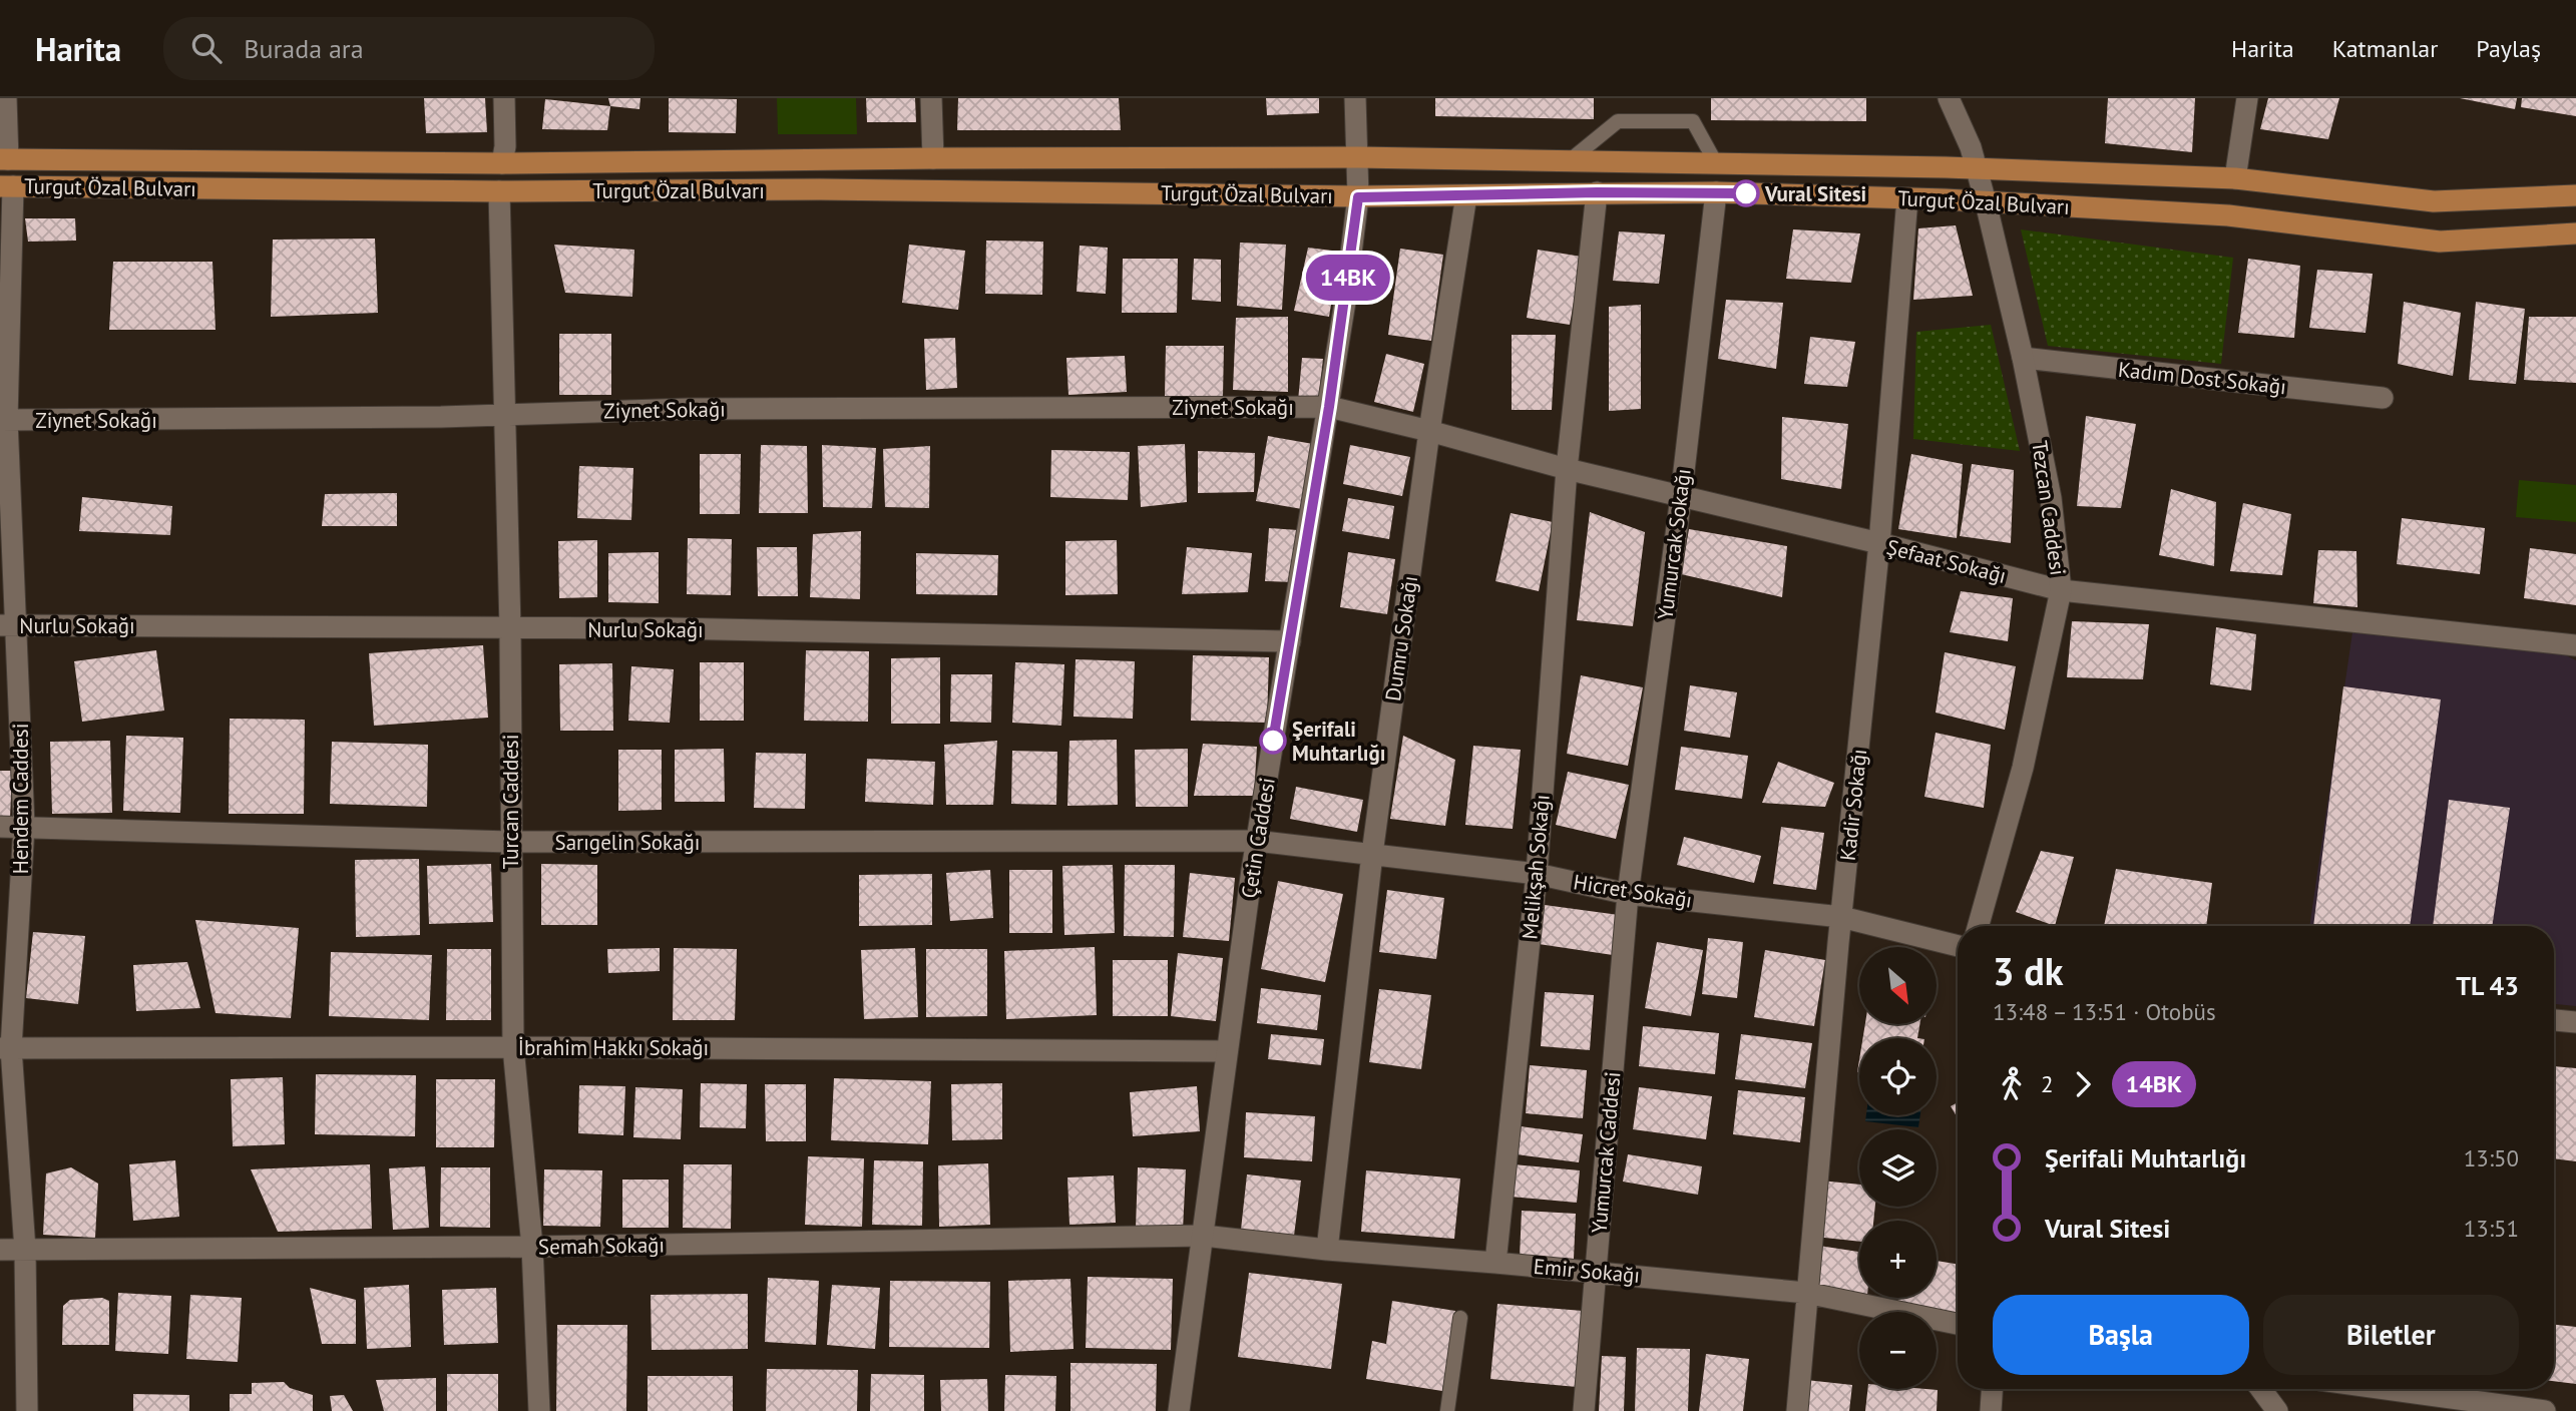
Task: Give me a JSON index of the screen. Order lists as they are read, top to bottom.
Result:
{
  "streets": {
    "main road": ["Turgut Özal Bulvarı"],
    "street": [
      "Kadım Dost Sokağı",
      "Ziynet Sokağı",
      "Tezcan Caddesi",
      "Yumurcak Sokağı",
      "Şefaat Sokağı",
      "Nurlu Sokağı",
      "Dumru Sokağı",
      "Hendem Caddesi",
      "Turcan Caddesi",
      "Kadir Sokağı",
      "Çetin Caddesi",
      "Sarıgelin Sokağı",
      "Melikşah Sokağı",
      "Hicret Sokağı",
      "İbrahim Hakkı Sokağı",
      "Yumurcak Caddesi",
      "Semah Sokağı",
      "Emir Sokağı"
    ]
  },
  "crossings": [
    ["Turgut Özal Bulvarı", "Tezcan Caddesi"],
    ["Turgut Özal Bulvarı", "Yumurcak Sokağı"],
    ["Turgut Özal Bulvarı", "Dumru Sokağı"],
    ["Turgut Özal Bulvarı", "Hendem Caddesi"],
    ["Turgut Özal Bulvarı", "Turcan Caddesi"],
    ["Turgut Özal Bulvarı", "Kadir Sokağı"],
    ["Turgut Özal Bulvarı", "Çetin Caddesi"],
    ["Kadım Dost Sokağı", "Tezcan Caddesi"],
    ["Ziynet Sokağı", "Şefaat Sokağı"],
    ["Ziynet Sokağı", "Hendem Caddesi"],
    ["Ziynet Sokağı", "Turcan Caddesi"],
    ["Ziynet Sokağı", "Çetin Caddesi"],
    ["Tezcan Caddesi", "Şefaat Sokağı"],
    ["Yumurcak Sokağı", "Şefaat Sokağı"],
    ["Yumurcak Sokağı", "Hicret Sokağı"],
    ["Yumurcak Sokağı", "Yumurcak Caddesi"],
    ["Şefaat Sokağı", "Dumru Sokağı"],
    ["Şefaat Sokağı", "Kadir Sokağı"],
    ["Şefaat Sokağı", "Çetin Caddesi"],
    ["Şefaat Sokağı", "Melikşah Sokağı"],
    ["Nurlu Sokağı", "Hendem Caddesi"],
    ["Nurlu Sokağı", "Turcan Caddesi"],
    ["Nurlu Sokağı", "Çetin Caddesi"],
    ["Dumru Sokağı", "Hicret Sokağı"],
    ["Dumru Sokağı", "Emir Sokağı"],
    ["Hendem Caddesi", "Sarıgelin Sokağı"],
    ["Hendem Caddesi", "İbrahim Hakkı Sokağı"],
    ["Hendem Caddesi", "Semah Sokağı"],
    ["Turcan Caddesi", "Sarıgelin Sokağı"],
    ["Turcan Caddesi", "İbrahim Hakkı Sokağı"],
    ["Turcan Caddesi", "Semah Sokağı"],
    ["Kadir Sokağı", "Hicret Sokağı"],
    ["Kadir Sokağı", "Emir Sokağı"],
    ["Çetin Caddesi", "Sarıgelin Sokağı"],
    ["Çetin Caddesi", "Hicret Sokağı"],
    ["Çetin Caddesi", "İbrahim Hakkı Sokağı"],
    ["Çetin Caddesi", "Semah Sokağı"],
    ["Çetin Caddesi", "Emir Sokağı"],
    ["Sarıgelin Sokağı", "Hicret Sokağı"],
    ["Melikşah Sokağı", "Hicret Sokağı"],
    ["Melikşah Sokağı", "Emir Sokağı"],
    ["Hicret Sokağı", "Yumurcak Caddesi"],
    ["Yumurcak Caddesi", "Emir Sokağı"],
    ["Semah Sokağı", "Emir Sokağı"]
  ],
  "places": ["Vural Sitesi", "Şerifali Muhtarlığı"],
  "lines": ["bus line 14BK"],
  "north": "bottom right",
  "page": {
    "header": "Harita",
    "search": "Burada ara",
    "nav": ["Harita", "Katmanlar", "Paylaş"],
    "on_map": "14BK",
    "heading": ["3 dk", "13:48 – 13:51 · Otobüs", "TL 43"],
    "map_buttons": ["+", "−"],
    "legs": ["2", "14BK"],
    "list": [
      {
        "name": "Şerifali Muhtarlığı",
        "value": "13:50"
      },
      {
        "name": "Vural Sitesi",
        "value": "13:51"
      }
    ],
    "buttons": ["Başla", "Biletler"]
  }
}
